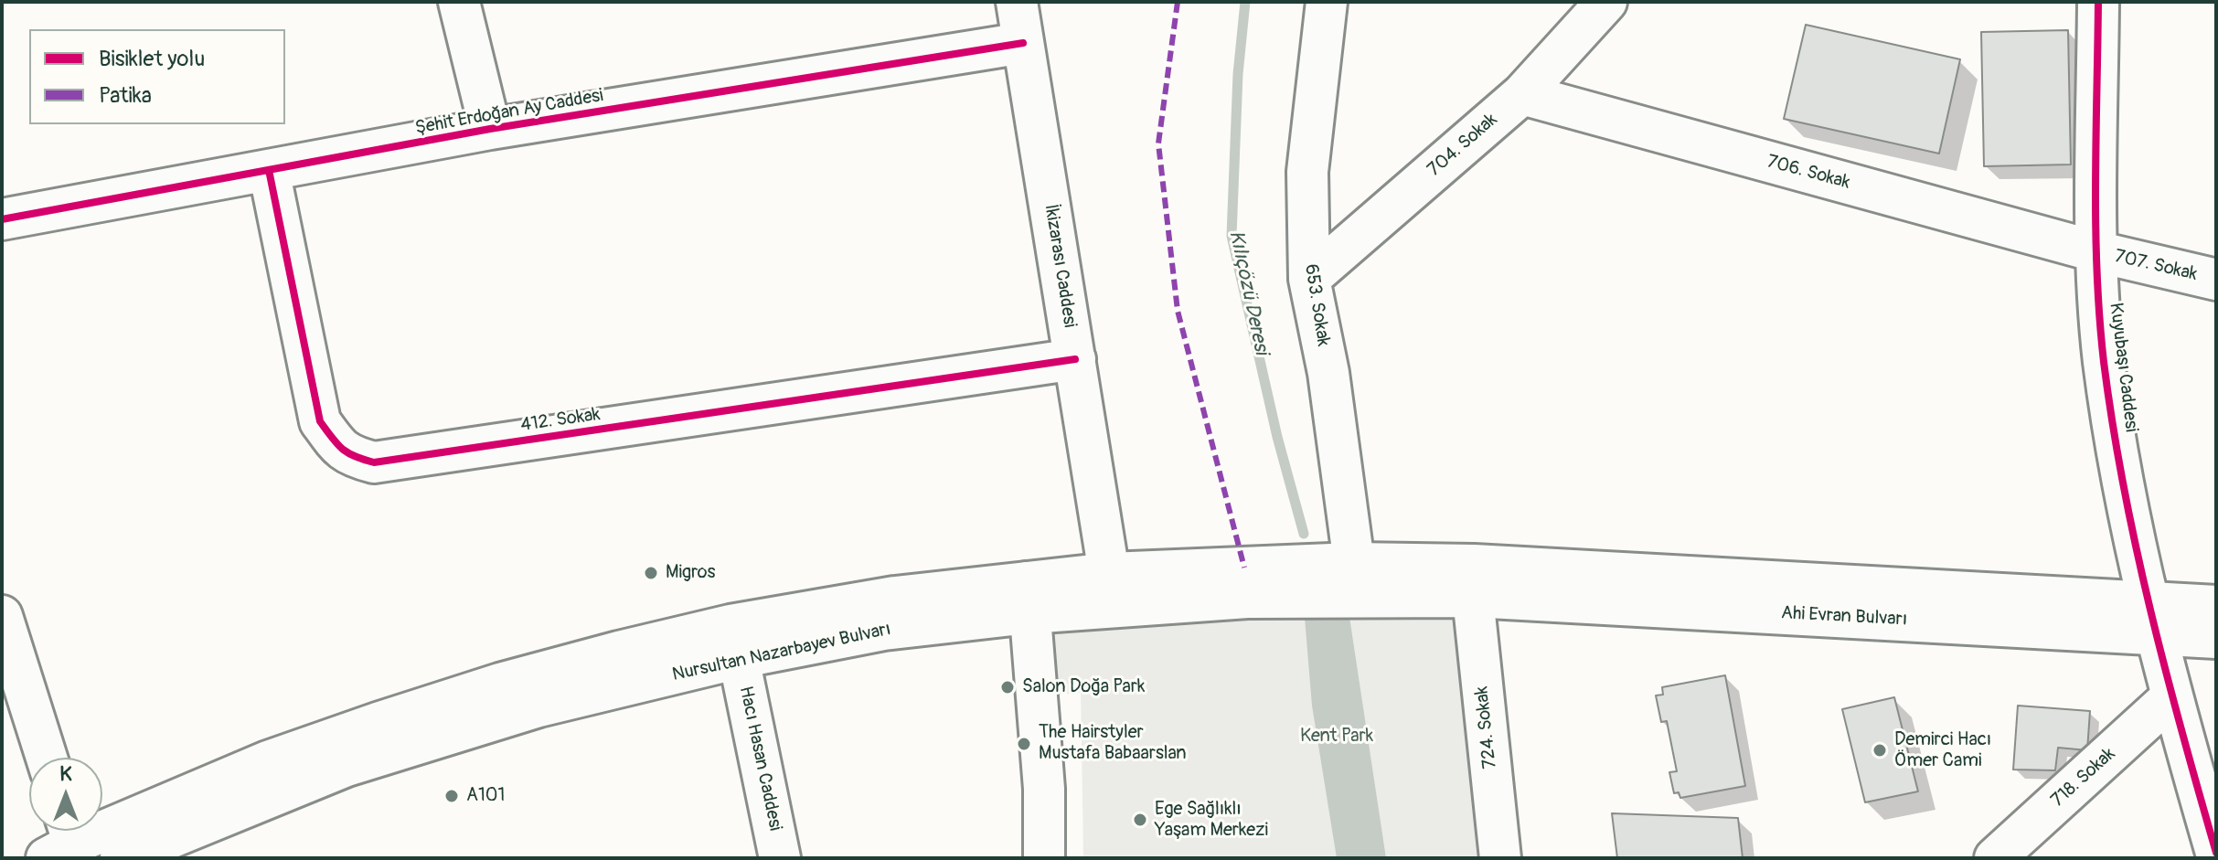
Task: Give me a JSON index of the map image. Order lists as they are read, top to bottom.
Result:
{
  "streets": {
    "street": [
      "Şehit Erdoğan Ay Caddesi",
      "704. Sokak",
      "706. Sokak",
      "İkizarası Caddesi",
      "707. Sokak",
      "653. Sokak",
      "Kuyubaşı Caddesi",
      "412. Sokak",
      "Ahi Evran Bulvarı",
      "Nursultan Nazarbayev Bulvarı",
      "724. Sokak",
      "Hacı Hasan Caddesi",
      "718. Sokak"
    ]
  },
  "crossings": [
    ["Şehit Erdoğan Ay Caddesi", "İkizarası Caddesi"],
    ["Şehit Erdoğan Ay Caddesi", "412. Sokak"],
    ["704. Sokak", "706. Sokak"],
    ["704. Sokak", "653. Sokak"],
    ["706. Sokak", "707. Sokak"],
    ["706. Sokak", "Kuyubaşı Caddesi"],
    ["İkizarası Caddesi", "412. Sokak"],
    ["İkizarası Caddesi", "Nursultan Nazarbayev Bulvarı"],
    ["707. Sokak", "Kuyubaşı Caddesi"],
    ["653. Sokak", "Nursultan Nazarbayev Bulvarı"],
    ["Kuyubaşı Caddesi", "Ahi Evran Bulvarı"],
    ["Kuyubaşı Caddesi", "718. Sokak"],
    ["Ahi Evran Bulvarı", "Nursultan Nazarbayev Bulvarı"],
    ["Ahi Evran Bulvarı", "724. Sokak"],
    ["Nursultan Nazarbayev Bulvarı", "724. Sokak"],
    ["Nursultan Nazarbayev Bulvarı", "Hacı Hasan Caddesi"]
  ],
  "water": ["Kılıçözü Deresi"],
  "parks": ["Kent Park"],
  "places": [
    "Migros",
    "Salon Doğa Park",
    "The Hairstyler Mustafa Babaarslan",
    "Demirci Hacı Ömer Cami",
    "A101",
    "Ege Sağlıklı Yaşam Merkezi"
  ],
  "legend": ["Bisiklet yolu", "Patika"],
  "north": "top"
}
